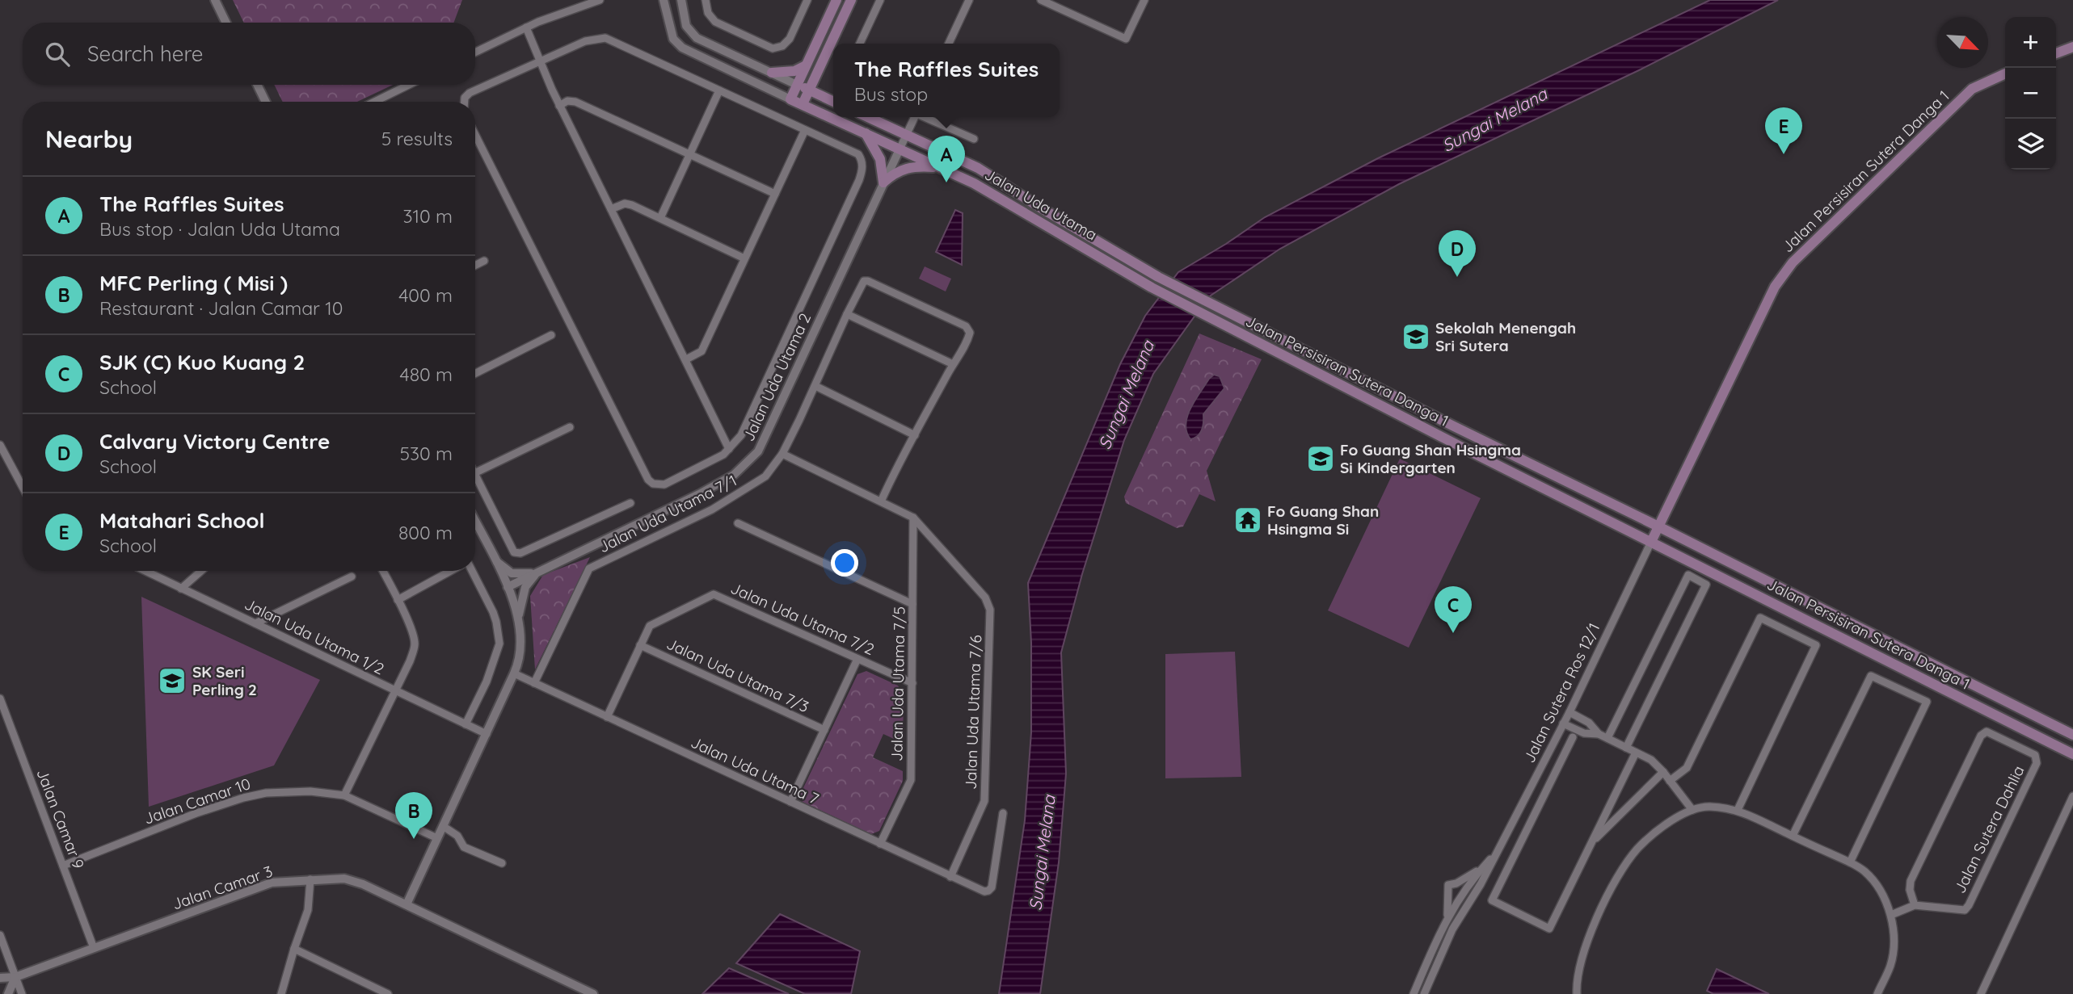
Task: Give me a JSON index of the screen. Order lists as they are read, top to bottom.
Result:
{
  "streets": {
    "main road": ["Jalan Persisiran Sutera Danga 1", "Jalan Uda Utama"],
    "street": [
      "Jalan Uda Utama 2",
      "Jalan Uda Utama 7/1",
      "Jalan Uda Utama 7/2",
      "Jalan Uda Utama 1/2",
      "Jalan Uda Utama 7/3",
      "Jalan Uda Utama 7/5",
      "Jalan Sutera Ros 12/1",
      "Jalan Uda Utama 7/6",
      "Jalan Uda Utama 7",
      "Jalan Camar 10",
      "Jalan Camar 9",
      "Jalan Sutera Dahlia",
      "Jalan Camar 3"
    ]
  },
  "crossings": [
    ["Jalan Persisiran Sutera Danga 1", "Jalan Uda Utama"],
    ["Jalan Persisiran Sutera Danga 1", "Jalan Sutera Ros 12/1"],
    ["Jalan Uda Utama", "Jalan Uda Utama 2"],
    ["Jalan Uda Utama 7/1", "Jalan Uda Utama 7"],
    ["Jalan Uda Utama 7/2", "Jalan Uda Utama 7/3"],
    ["Jalan Uda Utama 7/2", "Jalan Uda Utama 7/5"],
    ["Jalan Uda Utama 7/2", "Jalan Uda Utama 7"],
    ["Jalan Uda Utama 7/5", "Jalan Uda Utama 7/6"],
    ["Jalan Uda Utama 7/5", "Jalan Uda Utama 7"],
    ["Jalan Uda Utama 7/6", "Jalan Uda Utama 7"],
    ["Jalan Camar 10", "Jalan Camar 9"],
    ["Jalan Camar 9", "Jalan Camar 3"]
  ],
  "water": ["Sungai Melana"],
  "places": {
    "school or university": ["Sekolah Menengah Sri Sutera", "Fo Guang Shan Hsingma Si Kindergarten", "SK Seri Perling 2"],
    "temple": ["Fo Guang Shan Hsingma Si"]
  },
  "north": "bottom right",
  "page": {
    "map_buttons": ["+", "−"],
    "search": "Search here",
    "popup": ["The Raffles Suites", "Bus stop"],
    "heading": ["Nearby", "5 results"],
    "pins": [
      "E",
      "A",
      "D",
      "C",
      "B"
    ],
    "list": [
      {
        "mark": "A",
        "name": "The Raffles Suites",
        "note": "Bus stop · Jalan Uda Utama",
        "value": "310 m"
      },
      {
        "mark": "B",
        "name": "MFC Perling ( Misi )",
        "note": "Restaurant · Jalan Camar 10",
        "value": "400 m"
      },
      {
        "mark": "C",
        "name": "SJK (C) Kuo Kuang 2",
        "note": "School",
        "value": "480 m"
      },
      {
        "mark": "D",
        "name": "Calvary Victory Centre",
        "note": "School",
        "value": "530 m"
      },
      {
        "mark": "E",
        "name": "Matahari School",
        "note": "School",
        "value": "800 m"
      }
    ]
  }
}
